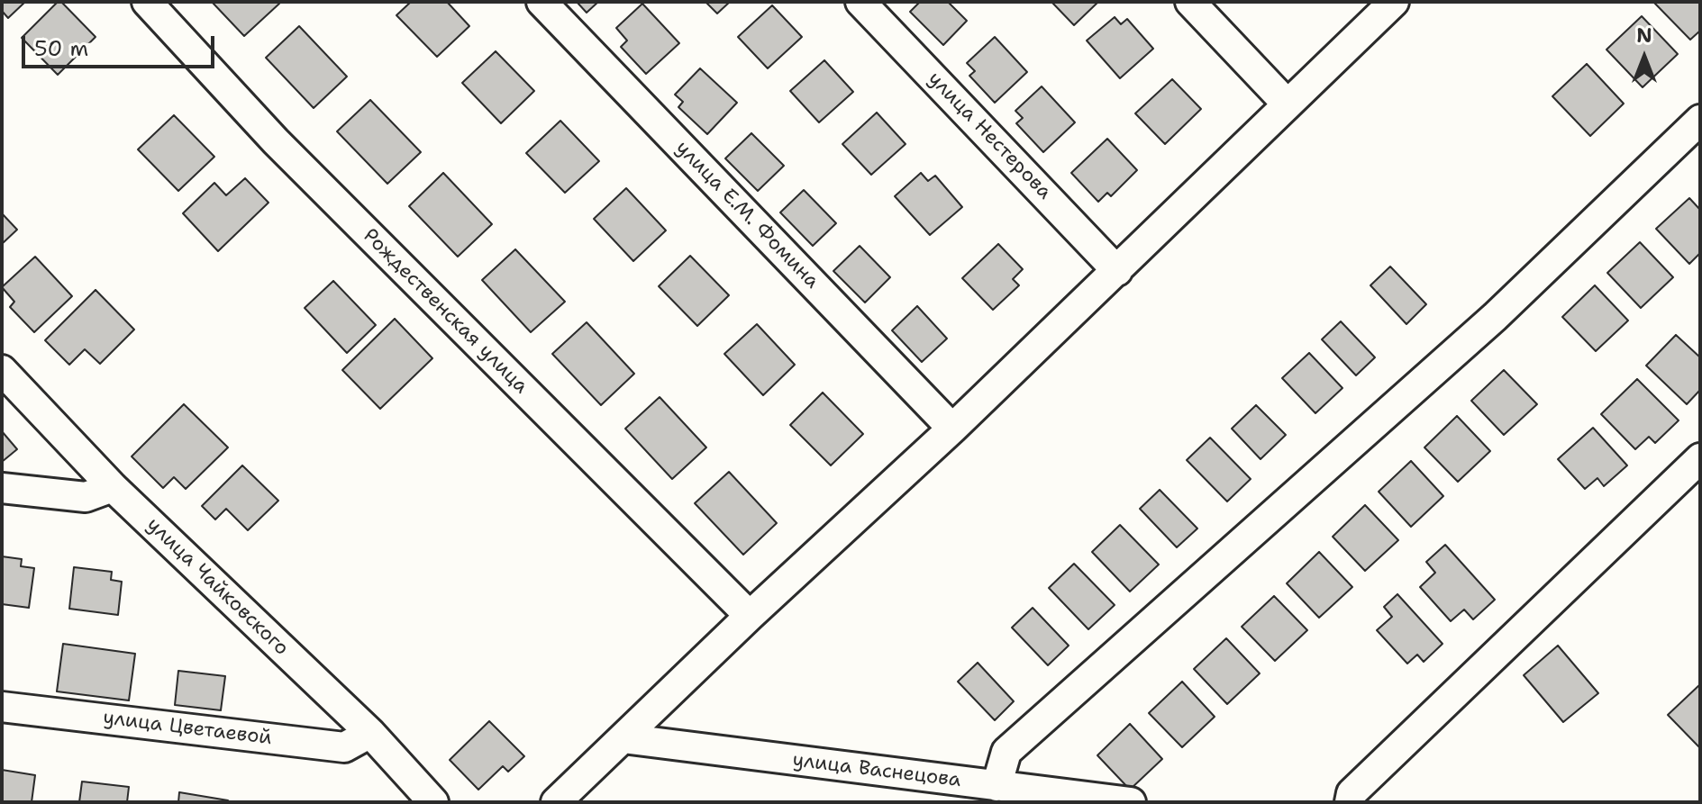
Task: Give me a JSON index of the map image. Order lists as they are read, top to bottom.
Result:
{
  "streets": {
    "street": [
      "улица Нестерова",
      "улица Е.М. Фомина",
      "Рождественская улица",
      "улица Чайковского",
      "улица Цветаевой",
      "улица Васнецова"
    ]
  },
  "crossings": [
    ["улица Чайковского", "улица Цветаевой"]
  ],
  "scale_bar": "50 m",
  "north": "top"
}
